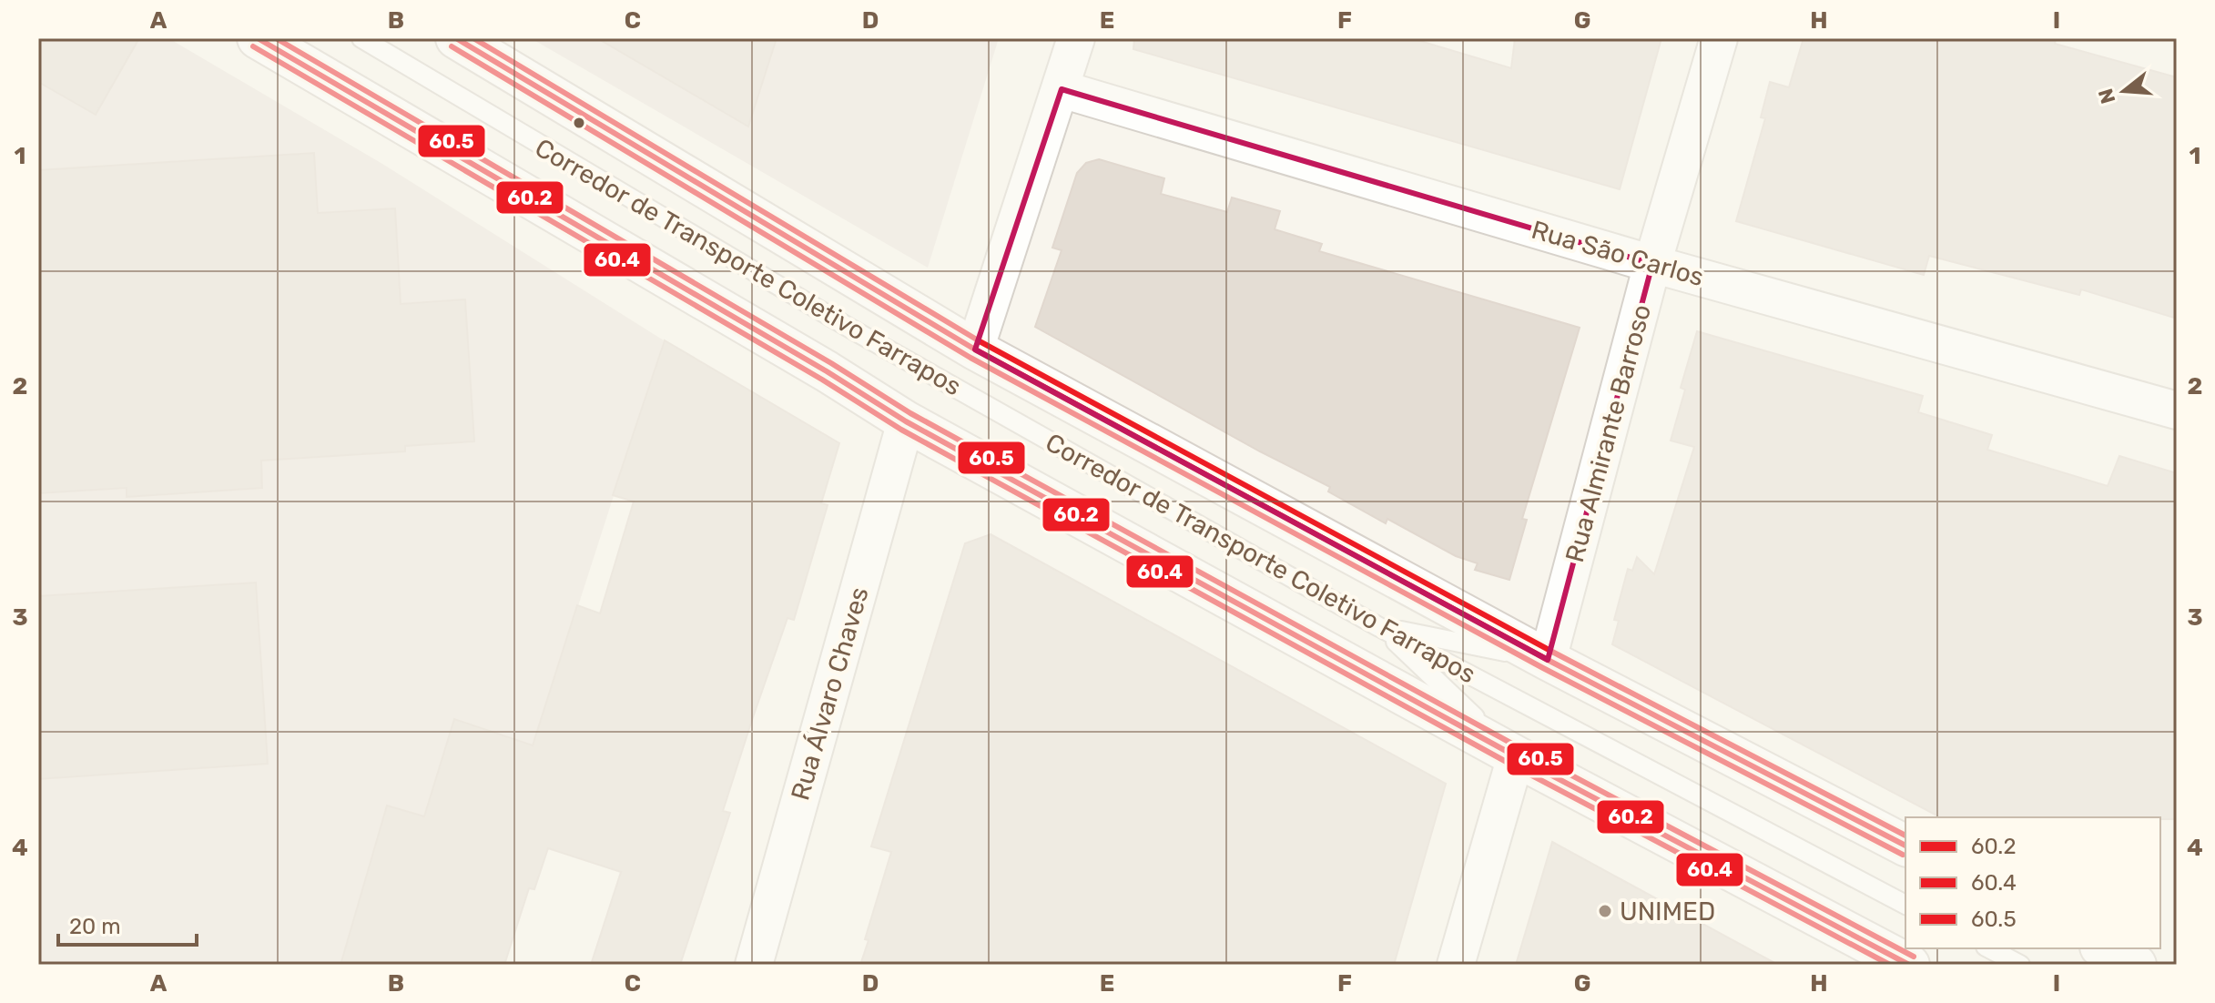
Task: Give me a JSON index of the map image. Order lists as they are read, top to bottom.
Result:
{
  "streets": {
    "street": ["Rua São Carlos", "Rua Almirante Barroso", "Rua Álvaro Chaves"],
    "lane": ["Corredor de Transporte Coletivo Farrapos"]
  },
  "crossings": [
    ["Rua São Carlos", "Rua Almirante Barroso"]
  ],
  "places": ["UNIMED"],
  "lines": ["transit line 60.2", "transit line 60.5", "transit line 60.4"],
  "legend": ["60.2", "60.4", "60.5"],
  "scale_bar": "20 m",
  "north": "left",
  "grid": {
    "columns": [
      "A",
      "B",
      "C",
      "D",
      "E",
      "F",
      "G",
      "H",
      "I"
    ],
    "rows": [
      "1",
      "2",
      "3",
      "4"
    ]
  }
}
